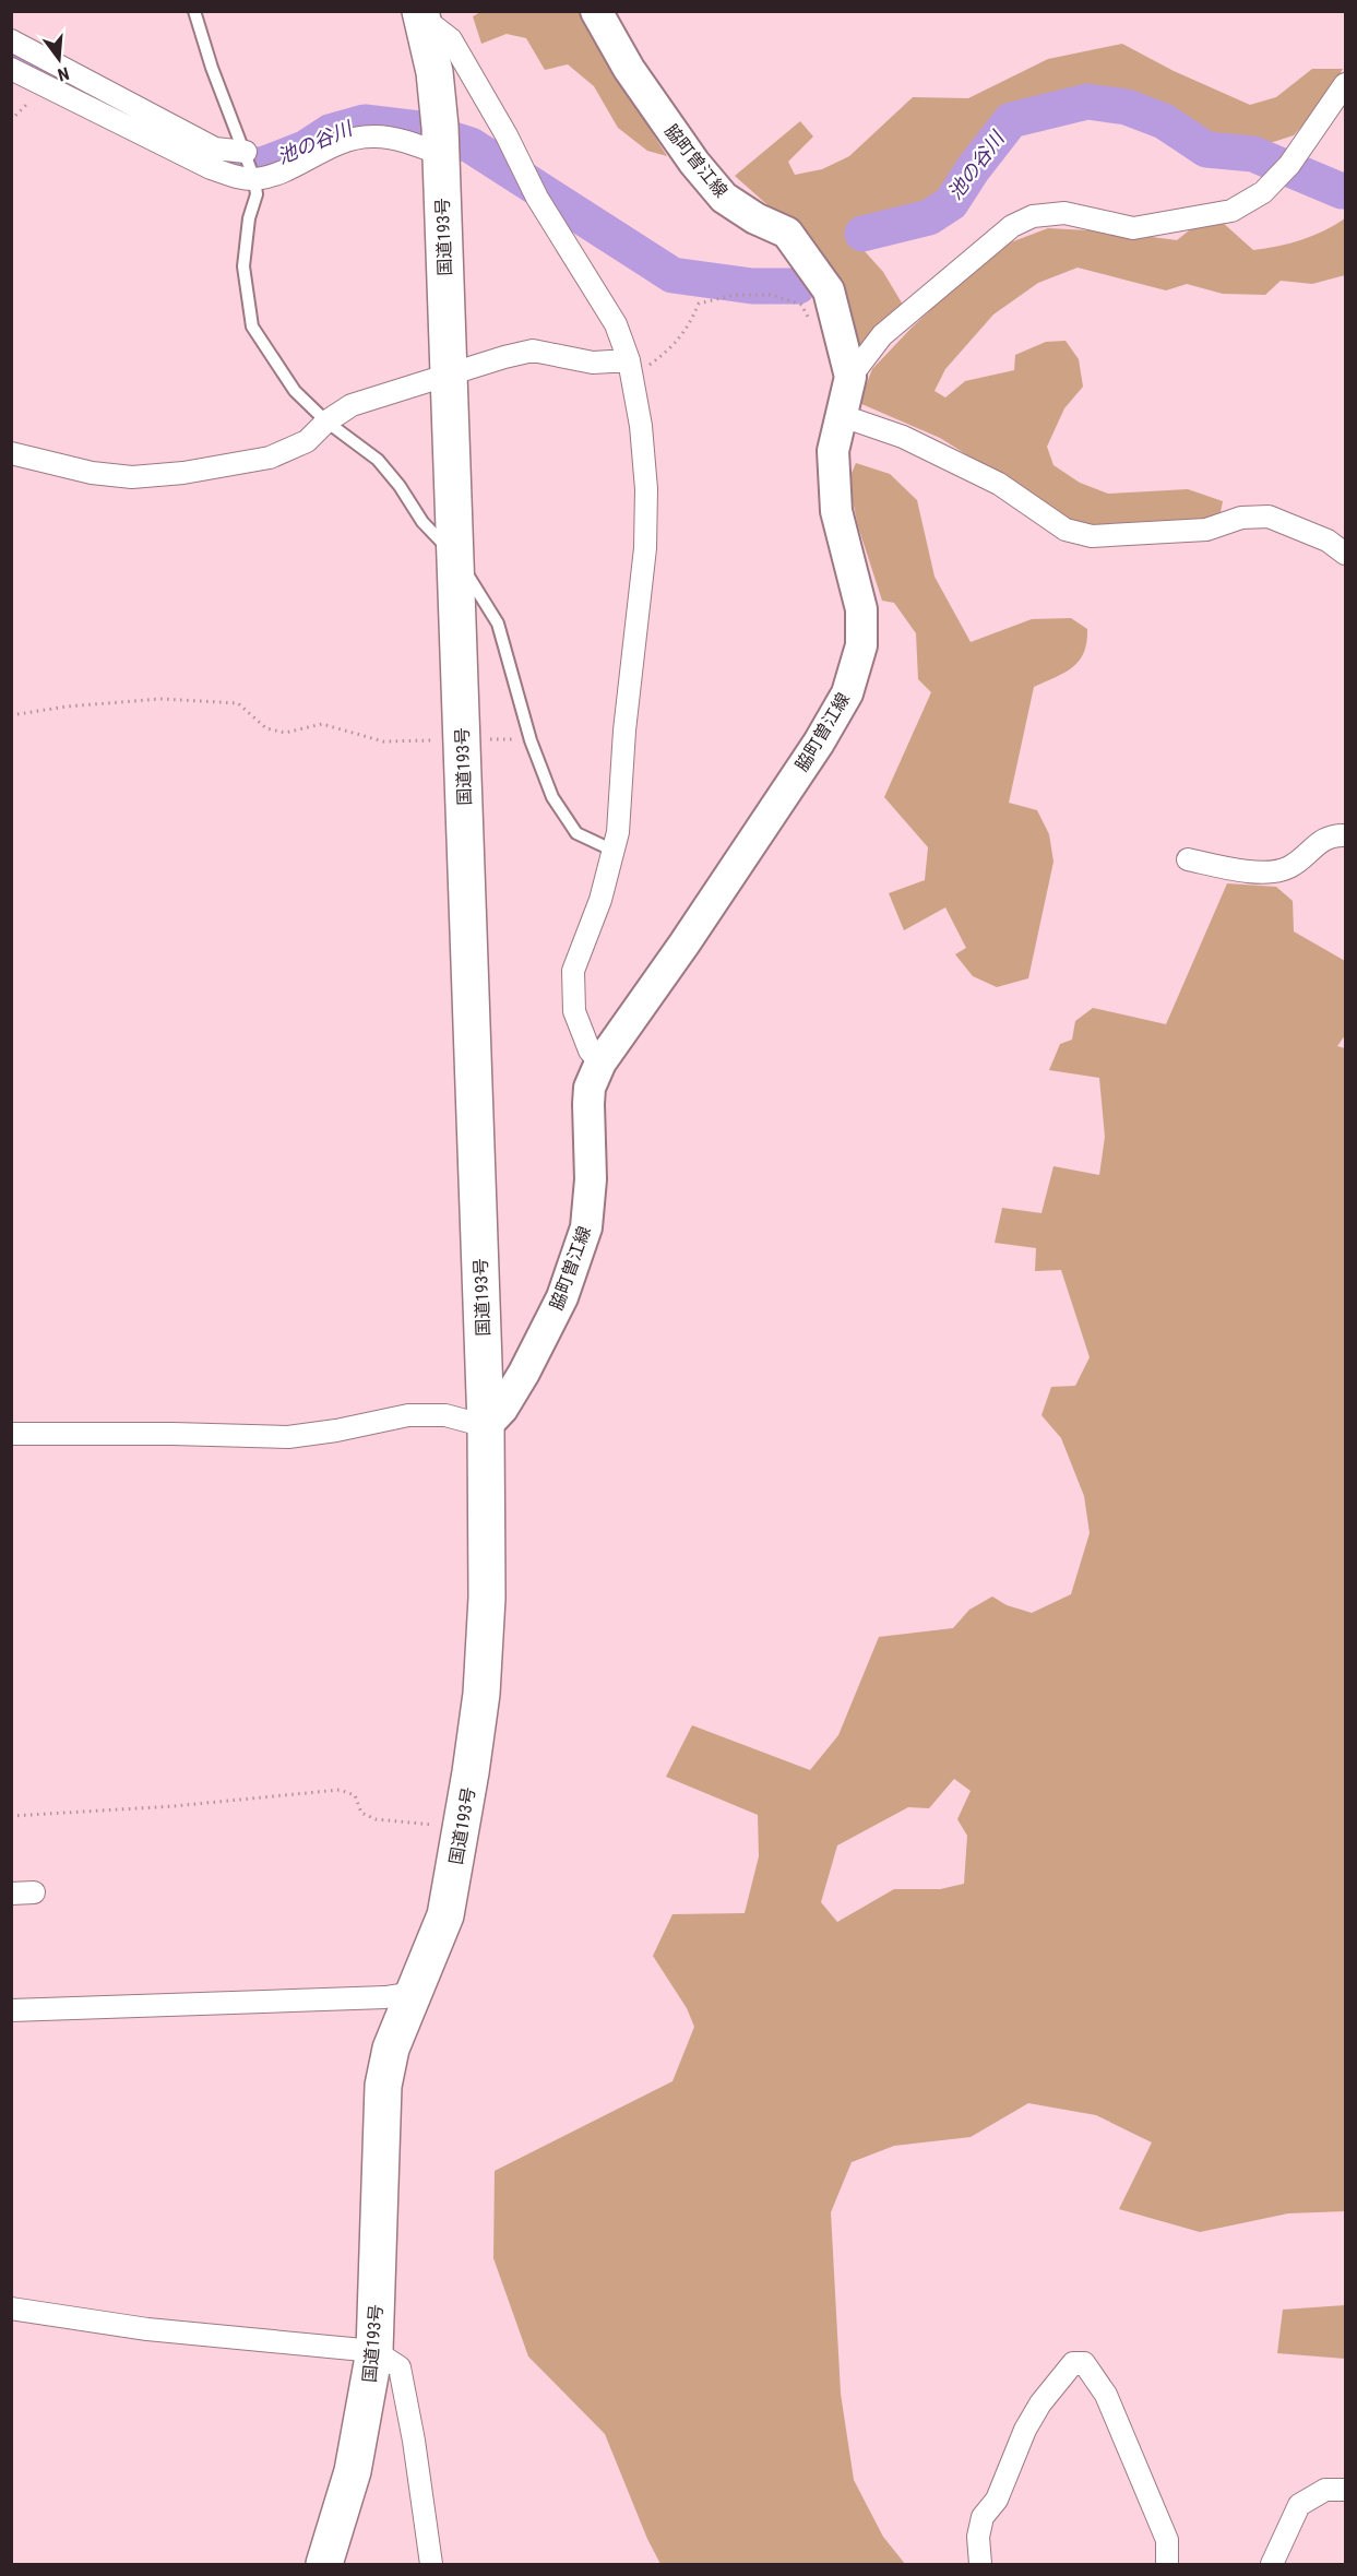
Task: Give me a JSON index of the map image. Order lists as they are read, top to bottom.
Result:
{
  "streets": {
    "highway": ["国道193号"],
    "main road": ["脇町曽江線"]
  },
  "crossings": [
    ["脇町曽江線", "国道193号"]
  ],
  "water": ["池の谷川"],
  "north": "bottom"
}
